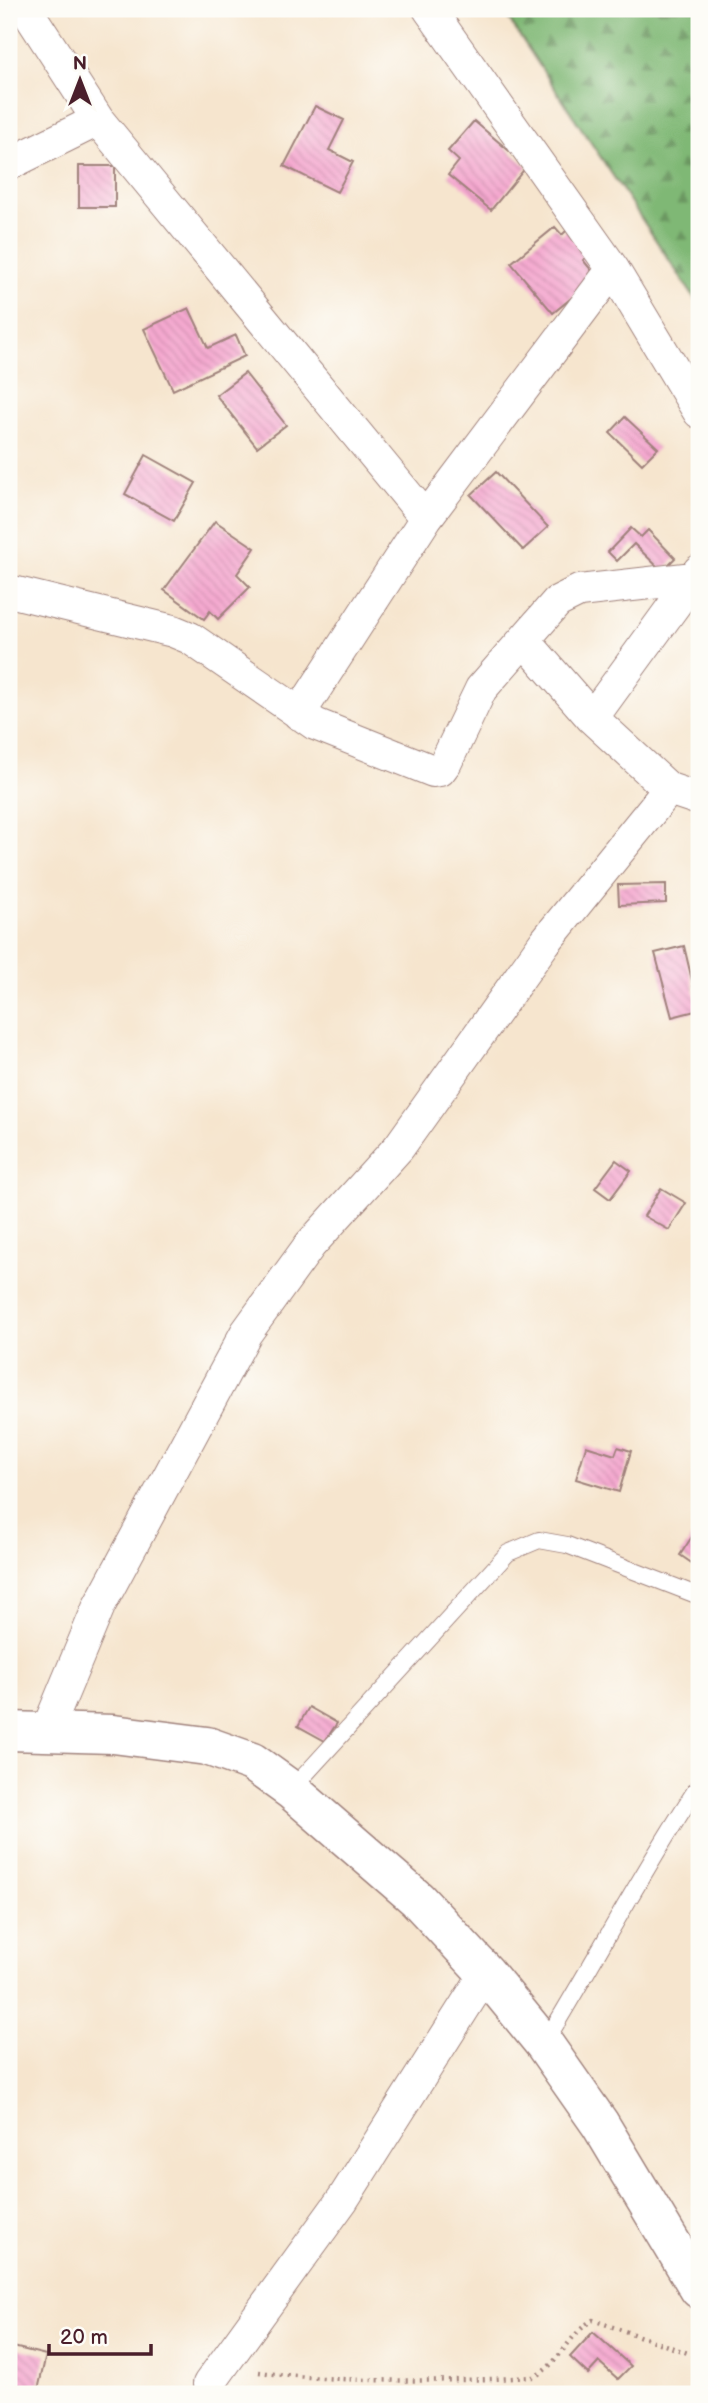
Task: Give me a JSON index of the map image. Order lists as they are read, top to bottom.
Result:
{
  "scale_bar": "20 m",
  "north": "top"
}
